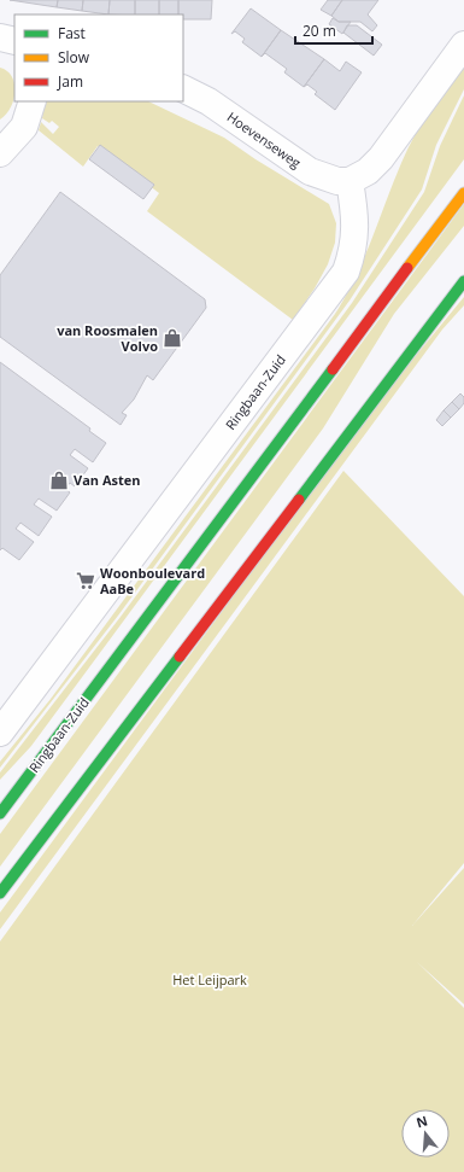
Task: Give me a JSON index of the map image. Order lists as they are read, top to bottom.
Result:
{
  "streets": {
    "main road": ["Ringbaan-Zuid"],
    "street": ["Hoevenseweg"]
  },
  "crossings": [
    ["Hoevenseweg", "Ringbaan-Zuid"]
  ],
  "parks": ["Het Leijpark"],
  "places": {
    "shop": ["van Roosmalen Volvo", "Van Asten"],
    "supermarket": ["Woonboulevard AaBe"]
  },
  "legend": ["Fast", "Slow", "Jam"],
  "scale_bar": "20 m",
  "north": "top"
}
